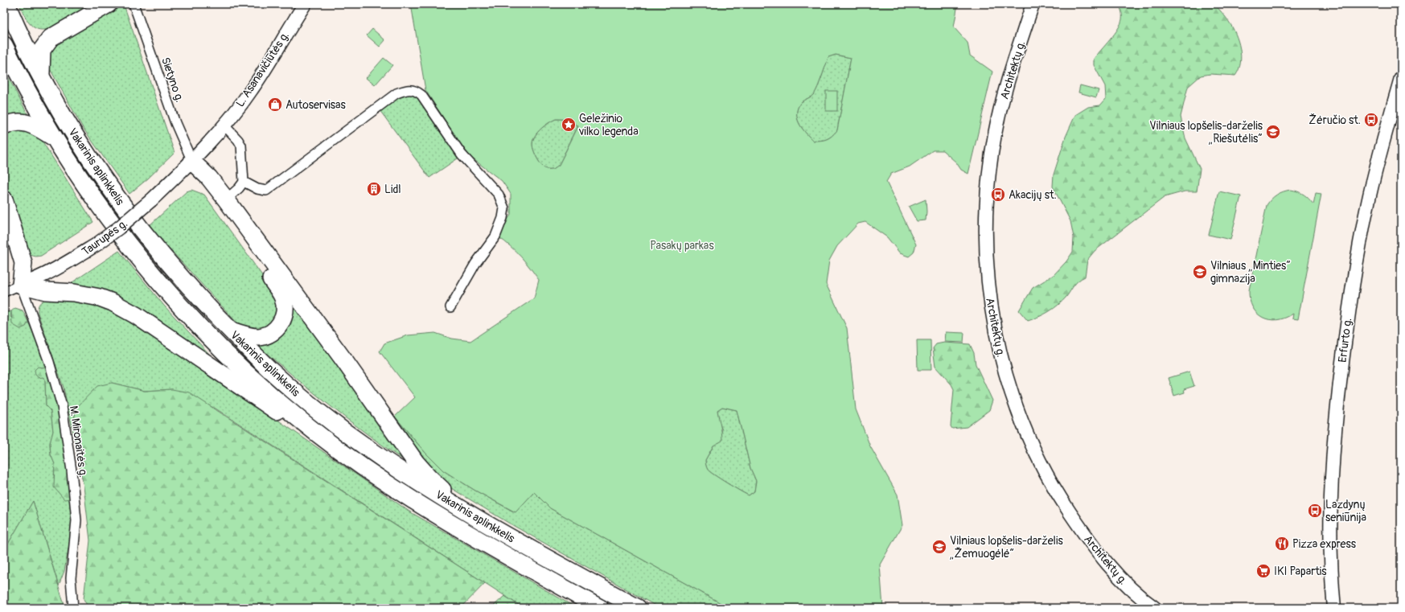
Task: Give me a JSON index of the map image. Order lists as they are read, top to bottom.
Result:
{
  "streets": {
    "highway": ["Vakarinis aplinkkelis"],
    "street": [
      "L. Asanavičiūtės g.",
      "Architektų g.",
      "Sietyno g.",
      "Taurupės g.",
      "Erfurto g.",
      "M. Mironaitės g."
    ]
  },
  "crossings": [
    ["L. Asanavičiūtės g.", "Sietyno g."],
    ["L. Asanavičiūtės g.", "Taurupės g."],
    ["Sietyno g.", "Taurupės g."],
    ["Taurupės g.", "M. Mironaitės g."]
  ],
  "parks": ["Pasakų parkas"],
  "places": {
    "shop": ["Autoservisas"],
    "bus stop": ["Žėručio st.", "Akacijų st.", "Lazdynų seniūnija"],
    "place": ["Geležinio vilko legenda"],
    "school or university": ["Vilniaus lopšelis-darželis „Riešutėlis“", "Vilniaus „Minties“ gimnazija", "Vilniaus lopšelis-darželis „Žemuogėlė“"],
    "building": ["Lidl"],
    "restaurant": ["Pizza express"],
    "supermarket": ["IKI Papartis"]
  }
}
